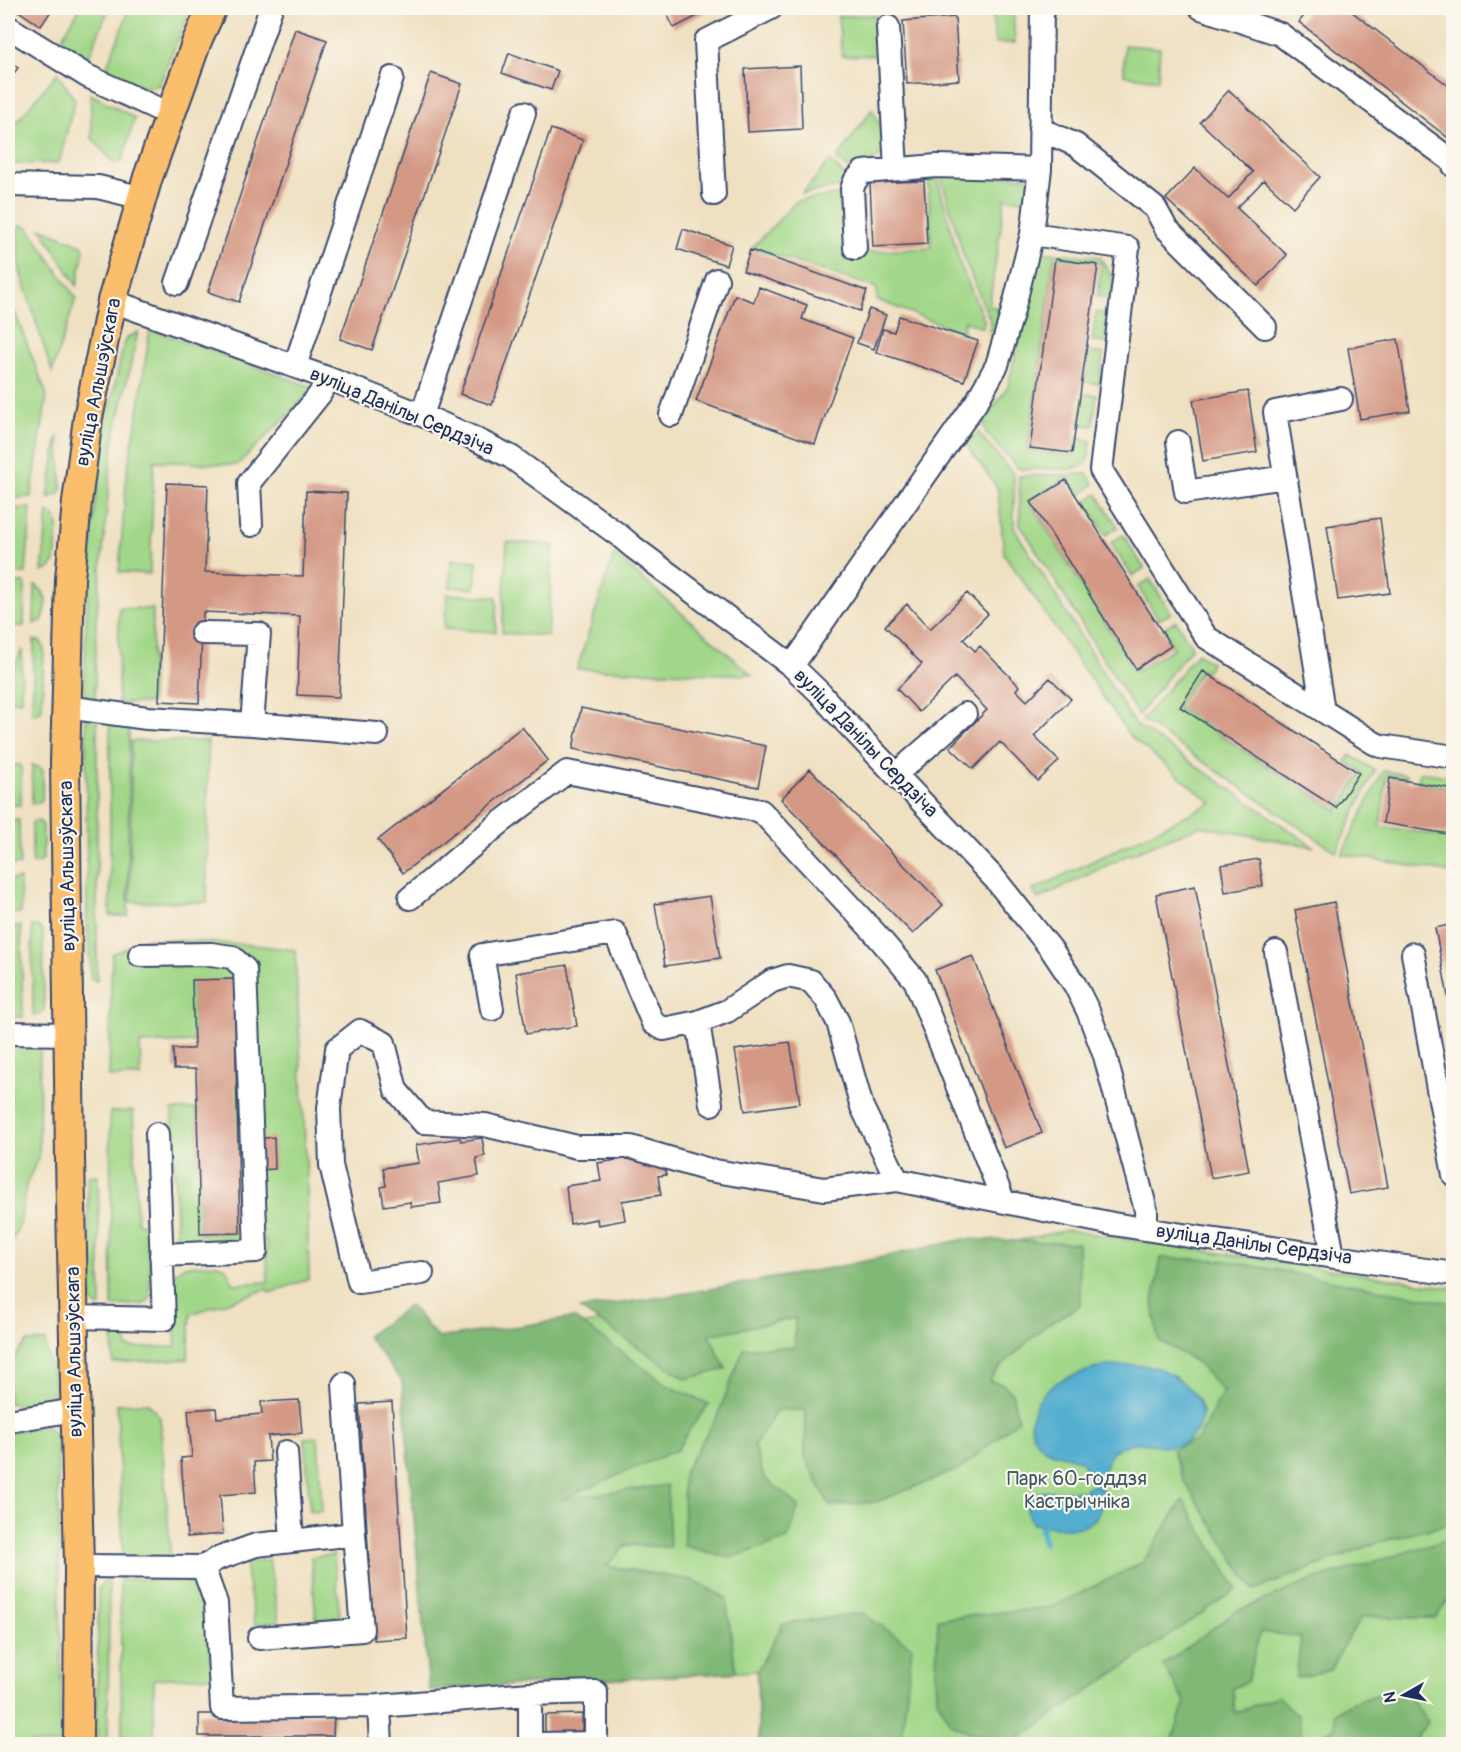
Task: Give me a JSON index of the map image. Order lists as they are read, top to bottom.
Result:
{
  "streets": {
    "main road": ["вуліца Альшэўскага"],
    "street": ["вуліца Данілы Сердзіча"]
  },
  "crossings": [
    ["вуліца Альшэўскага", "вуліца Данілы Сердзіча"]
  ],
  "parks": ["Парк 60-годдзя Кастрычніка"],
  "north": "left"
}
